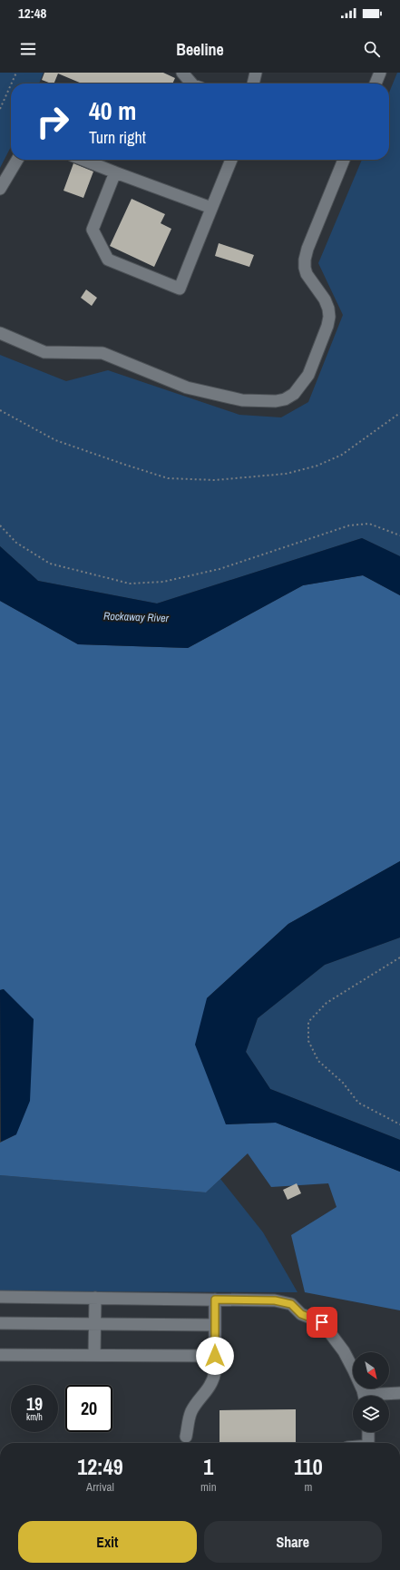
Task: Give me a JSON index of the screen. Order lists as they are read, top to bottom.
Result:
{
  "water": ["Rockaway River"],
  "north": "bottom right",
  "page": {
    "status": "12:48",
    "header": "Beeline",
    "turn": ["40 m", "Turn right"],
    "speed": "19 km/h",
    "limit": "20",
    "eta": [
      "12:49",
      "Arrival",
      "1",
      "min",
      "110",
      "m"
    ],
    "buttons": ["Exit", "Share"]
  }
}
